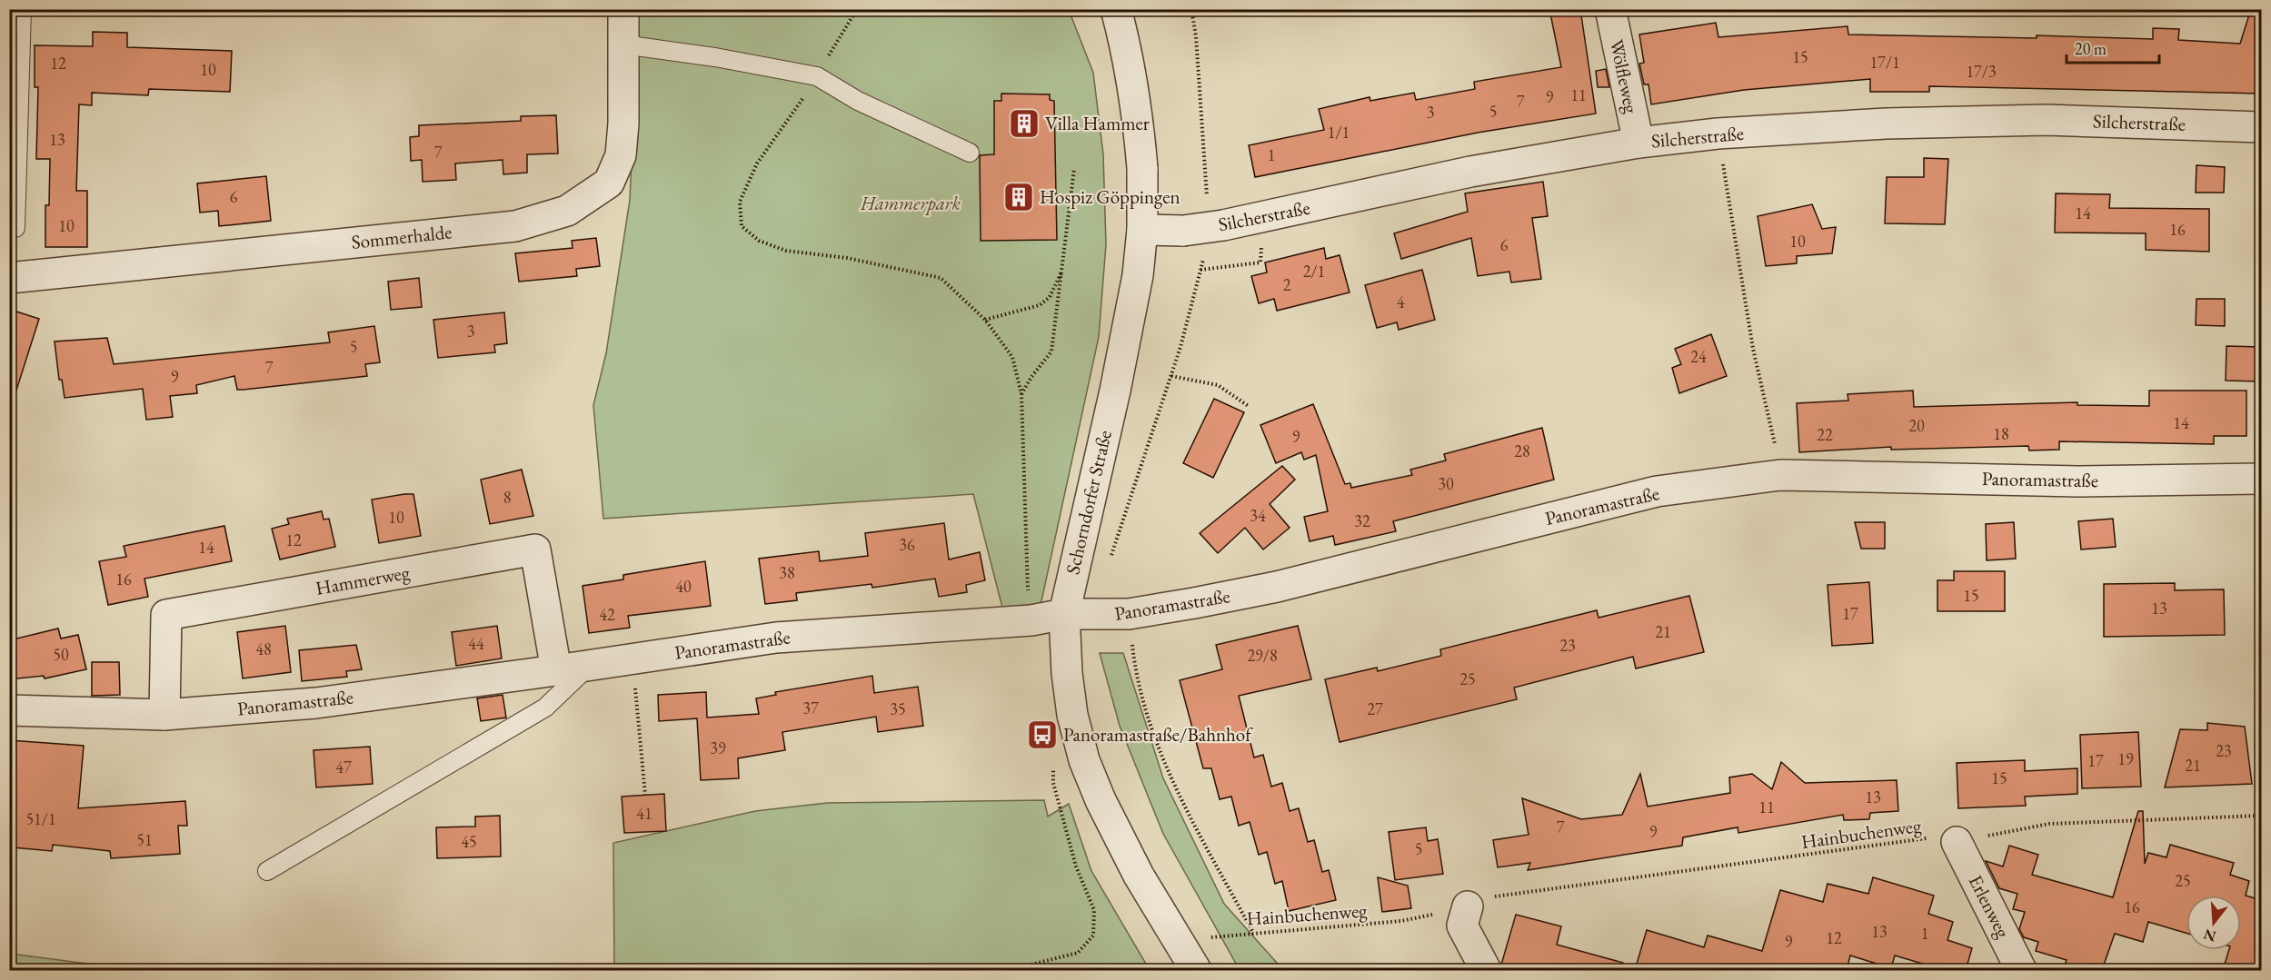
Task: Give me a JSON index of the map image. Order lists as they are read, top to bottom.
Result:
{
  "streets": {
    "street": [
      "Wölfleweg",
      "Silcherstraße",
      "Sommerhalde",
      "Panoramastraße",
      "Schorndorfer Straße",
      "Hammerweg",
      "Erlenweg"
    ],
    "path": ["Hainbuchenweg"]
  },
  "crossings": [
    ["Wölfleweg", "Silcherstraße"],
    ["Silcherstraße", "Schorndorfer Straße"],
    ["Panoramastraße", "Schorndorfer Straße"],
    ["Panoramastraße", "Hammerweg"],
    ["Hainbuchenweg", "Erlenweg"]
  ],
  "parks": ["Hammerpark"],
  "places": {
    "building": ["Villa Hammer", "Hospiz Göppingen"],
    "bus stop": ["Panoramastraße/Bahnhof"]
  },
  "house_numbers": [
    "15",
    "17/1",
    "12",
    "10",
    "17/3",
    "11",
    "9",
    "7",
    "5",
    "3",
    "1/1",
    "13",
    "7",
    "1",
    "6",
    "14",
    "10",
    "16",
    "10",
    "6",
    "2/1",
    "2",
    "4",
    "3",
    "5",
    "24",
    "7",
    "9",
    "14",
    "20",
    "18",
    "22",
    "9",
    "28",
    "30",
    "8",
    "34",
    "10",
    "32",
    "12",
    "36",
    "14",
    "38",
    "16",
    "40",
    "15",
    "13",
    "17",
    "42",
    "21",
    "44",
    "23",
    "48",
    "50",
    "29/8",
    "25",
    "37",
    "35",
    "27",
    "39",
    "23",
    "19",
    "17",
    "21",
    "47",
    "15",
    "13",
    "11",
    "41",
    "51/1",
    "7",
    "9",
    "51",
    "45",
    "5",
    "25",
    "16",
    "13",
    "1",
    "12",
    "9"
  ],
  "scale_bar": "20 m",
  "north": "bottom"
}
